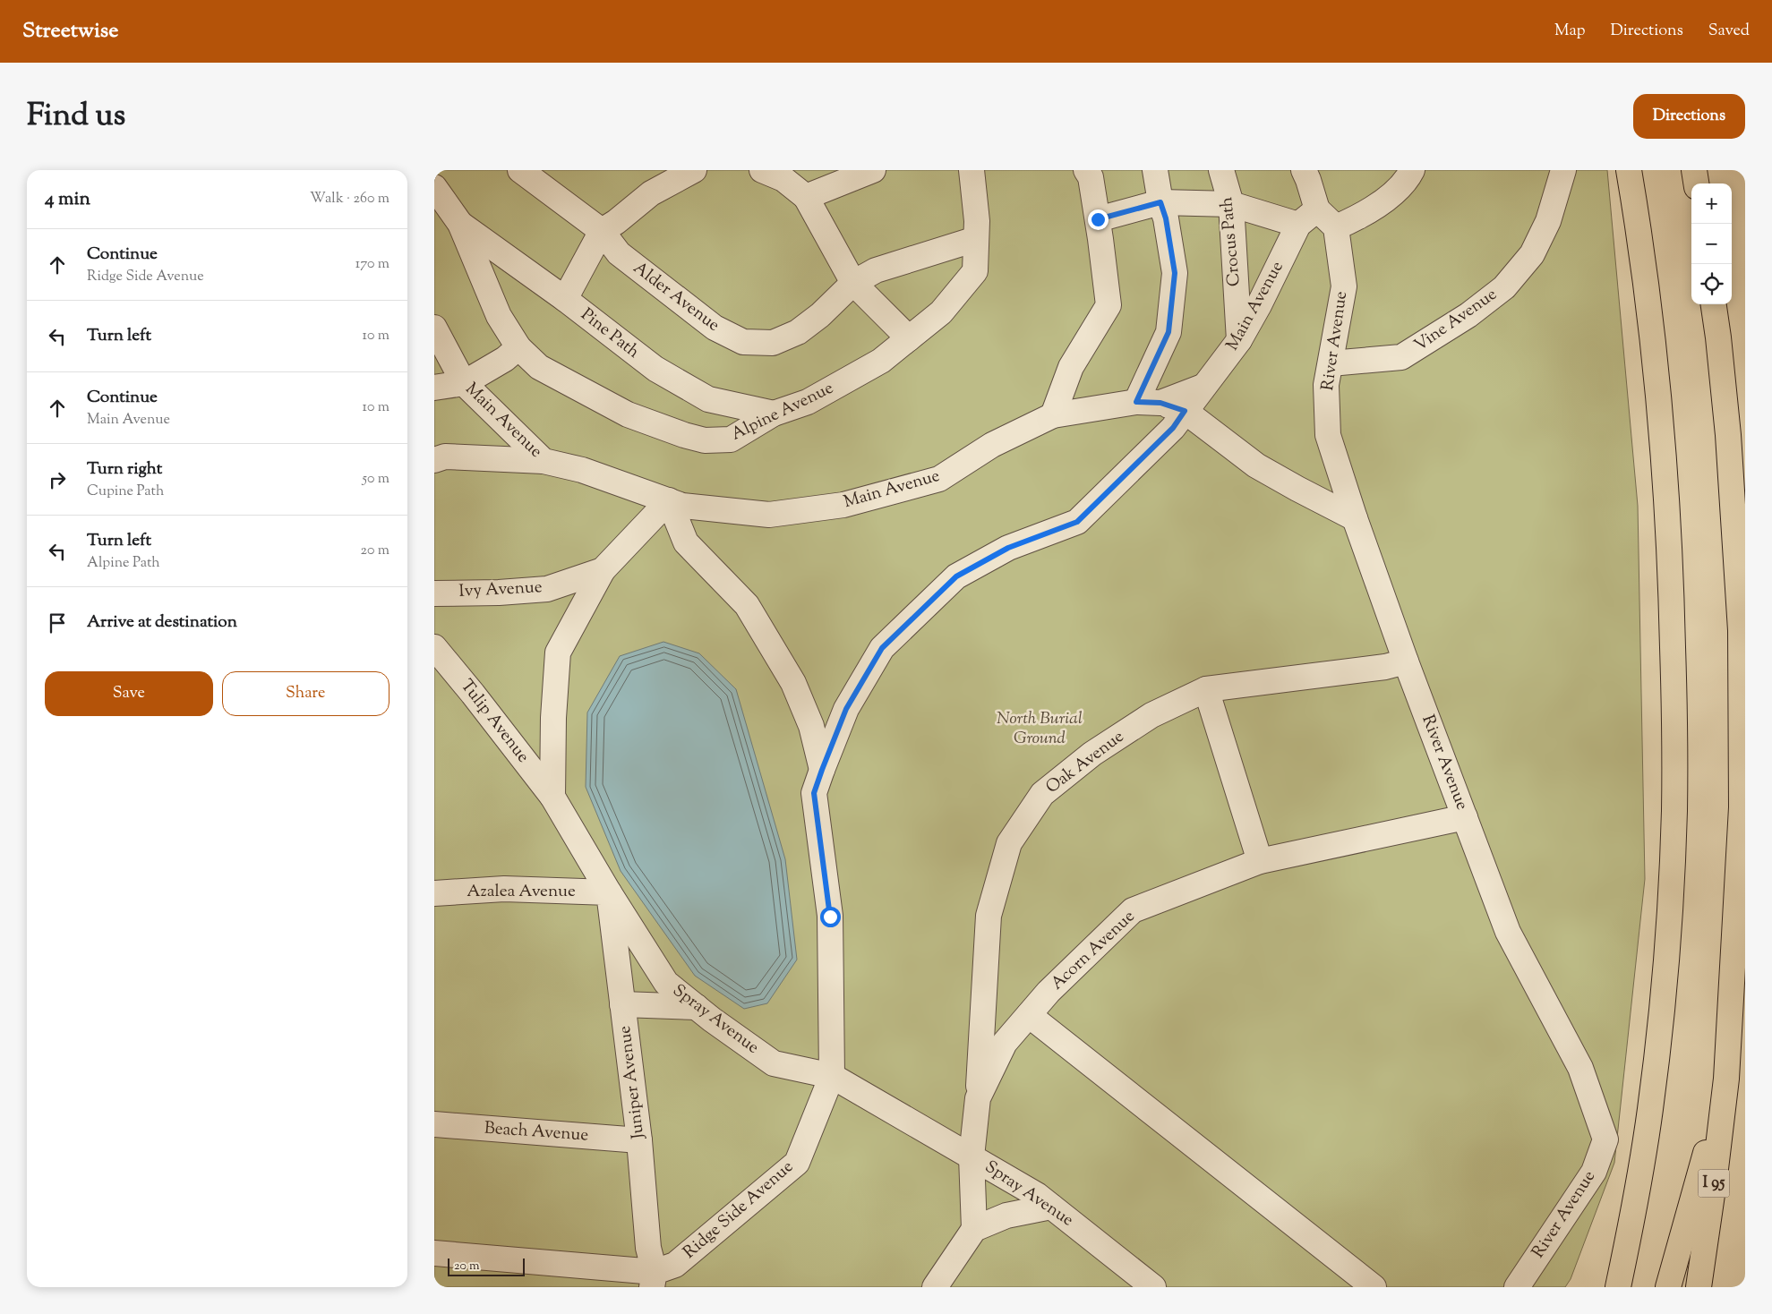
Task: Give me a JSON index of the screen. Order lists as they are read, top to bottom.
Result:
{
  "streets": {
    "highway": ["I 95"],
    "lane": [
      "Crocus Path",
      "Alder Avenue",
      "Main Avenue",
      "Vine Avenue",
      "Pine Path",
      "River Avenue",
      "Alpine Avenue",
      "Ivy Avenue",
      "Tulip Avenue",
      "Oak Avenue",
      "Azalea Avenue",
      "Acorn Avenue",
      "Spray Avenue",
      "Juniper Avenue",
      "Beach Avenue",
      "Ridge Side Avenue"
    ]
  },
  "crossings": [
    ["Crocus Path", "Main Avenue"],
    ["Alder Avenue", "Alpine Avenue"],
    ["Main Avenue", "Ivy Avenue"],
    ["Main Avenue", "Ridge Side Avenue"],
    ["Vine Avenue", "River Avenue"],
    ["Pine Path", "Alpine Avenue"],
    ["River Avenue", "Oak Avenue"],
    ["River Avenue", "Acorn Avenue"],
    ["Tulip Avenue", "Spray Avenue"],
    ["Oak Avenue", "Acorn Avenue"],
    ["Azalea Avenue", "Spray Avenue"],
    ["Azalea Avenue", "Juniper Avenue"],
    ["Acorn Avenue", "Spray Avenue"],
    ["Spray Avenue", "Juniper Avenue"],
    ["Spray Avenue", "Ridge Side Avenue"],
    ["Juniper Avenue", "Beach Avenue"],
    ["Juniper Avenue", "Ridge Side Avenue"]
  ],
  "parks": ["North Burial Ground"],
  "scale_bar": "20 m",
  "page": {
    "header": "Streetwise",
    "nav": ["Map", "Directions", "Saved"],
    "title": "Find us",
    "buttons": [
      "Directions",
      ["Save", "Share"]
    ],
    "heading": ["4 min", "Walk · 260 m"],
    "map_buttons": ["+", "−"],
    "list": [
      ["Continue", "Ridge Side Avenue", "170 m"],
      ["Turn left", "10 m"],
      ["Continue", "Main Avenue", "10 m"],
      ["Turn right", "Cupine Path", "50 m"],
      ["Turn left", "Alpine Path", "20 m"],
      "Arrive at destination"
    ],
    "scale": "20 m"
  }
}
